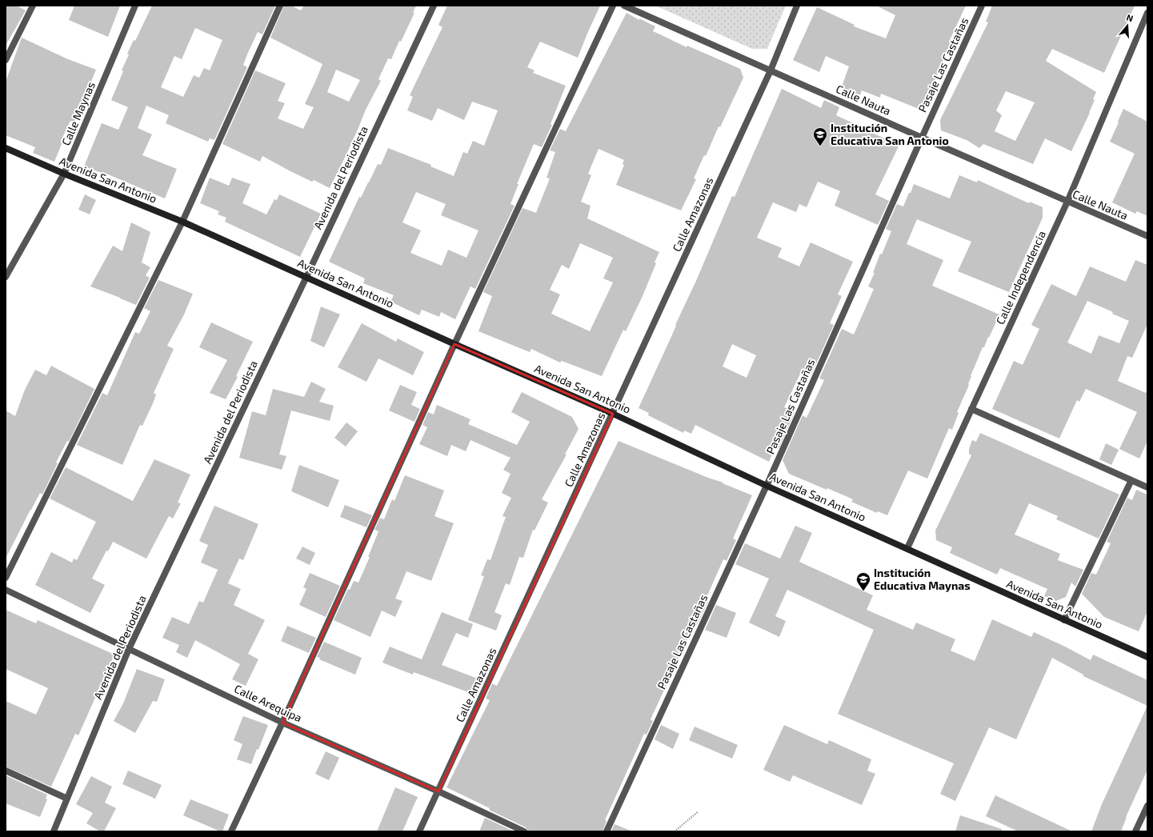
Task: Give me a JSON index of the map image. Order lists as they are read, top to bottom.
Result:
{
  "streets": {
    "main road": ["Avenida San Antonio"],
    "street": [
      "Pasaje Las Castañas",
      "Calle Nauta",
      "Calle Maynas",
      "Avenida del Periodista",
      "Calle Amazonas",
      "Calle Independencia",
      "Calle Arequipa"
    ]
  },
  "crossings": [
    ["Pasaje Las Castañas", "Calle Nauta"],
    ["Pasaje Las Castañas", "Avenida San Antonio"],
    ["Calle Nauta", "Calle Amazonas"],
    ["Calle Nauta", "Calle Independencia"],
    ["Calle Maynas", "Avenida San Antonio"],
    ["Avenida del Periodista", "Avenida San Antonio"],
    ["Avenida del Periodista", "Calle Arequipa"],
    ["Avenida San Antonio", "Calle Amazonas"],
    ["Avenida San Antonio", "Calle Independencia"],
    ["Calle Amazonas", "Calle Arequipa"]
  ],
  "places": {
    "school or university": ["Institución Educativa San Antonio", "Institución Educativa Maynas"]
  },
  "north": "top"
}
